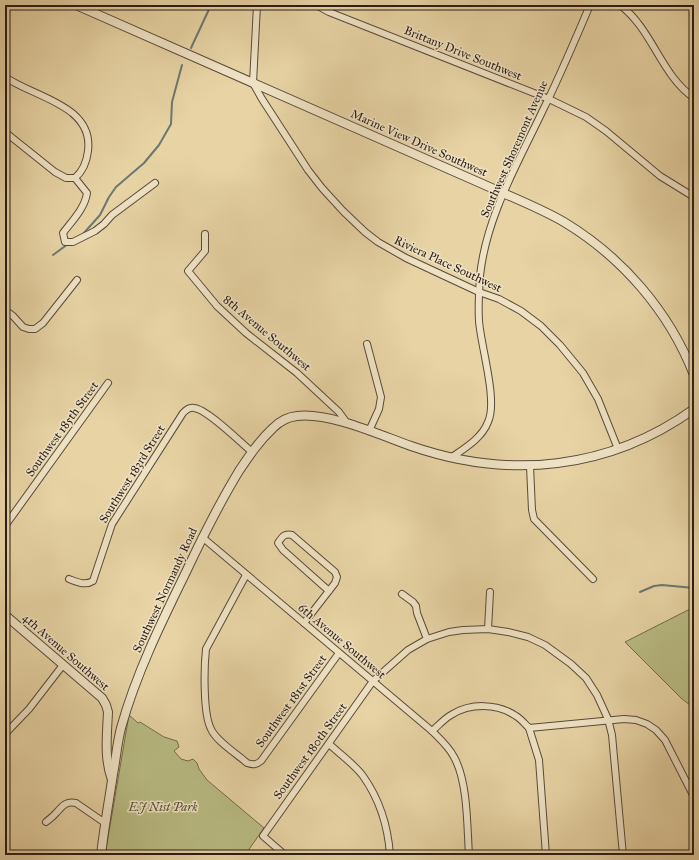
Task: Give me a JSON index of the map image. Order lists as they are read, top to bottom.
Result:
{
  "streets": {
    "street": [
      "Brittany Drive Southwest",
      "Marine View Drive Southwest",
      "Southwest Shoremont Avenue",
      "Riviera Place Southwest",
      "8th Avenue Southwest",
      "Southwest 185th Street",
      "Southwest 183rd Street",
      "Southwest Normandy Road",
      "6th Avenue Southwest",
      "4th Avenue Southwest",
      "Southwest 181st Street",
      "Southwest 180th Street"
    ]
  },
  "crossings": [
    ["Brittany Drive Southwest", "Southwest Shoremont Avenue"],
    ["Marine View Drive Southwest", "Southwest Shoremont Avenue"],
    ["Marine View Drive Southwest", "Riviera Place Southwest"],
    ["Southwest Shoremont Avenue", "Riviera Place Southwest"],
    ["Southwest Shoremont Avenue", "Southwest Normandy Road"],
    ["Riviera Place Southwest", "Southwest Normandy Road"],
    ["8th Avenue Southwest", "Southwest Normandy Road"],
    ["Southwest 183rd Street", "Southwest Normandy Road"],
    ["Southwest Normandy Road", "6th Avenue Southwest"],
    ["Southwest Normandy Road", "4th Avenue Southwest"],
    ["6th Avenue Southwest", "Southwest 181st Street"],
    ["6th Avenue Southwest", "Southwest 180th Street"]
  ],
  "parks": ["E.J Nist Park"]
}
